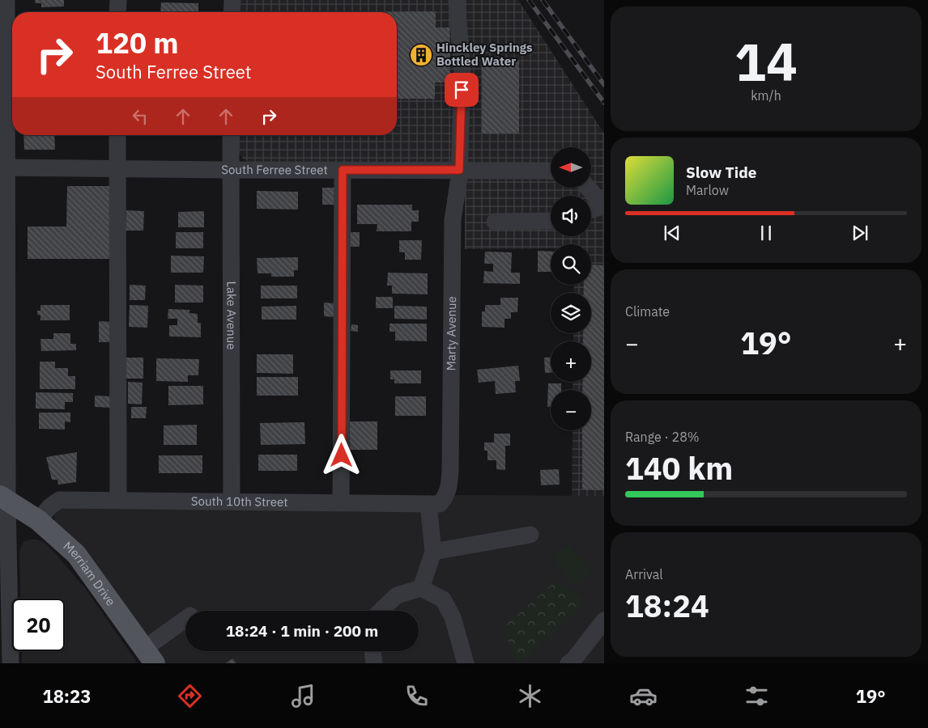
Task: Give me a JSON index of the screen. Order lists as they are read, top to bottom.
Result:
{
  "streets": {
    "main road": ["Merriam Drive"],
    "street": [
      "South Ferree Street",
      "Lake Avenue",
      "Marty Avenue",
      "South 10th Street"
    ]
  },
  "crossings": [
    ["South Ferree Street", "Lake Avenue"],
    ["South Ferree Street", "Marty Avenue"],
    ["Lake Avenue", "South 10th Street"],
    ["Marty Avenue", "South 10th Street"],
    ["South 10th Street", "Merriam Drive"]
  ],
  "places": {
    "building": ["Hinckley Springs Bottled Water"]
  },
  "north": "left",
  "page": {
    "tile": [
      ["14", "km/h"],
      "Climate",
      ["Range · 28%", "140 km"],
      ["Arrival", "18:24"]
    ],
    "turn": ["120 m", "South Ferree Street"],
    "map_buttons": ["+", "−"],
    "song": ["Slow Tide", "Marlow"],
    "heat": ["−", "19°", "+"],
    "limit": "20",
    "trip": "18:24 · 1 min · 200 m",
    "tabs": ["18:23", "19°"]
  }
}
